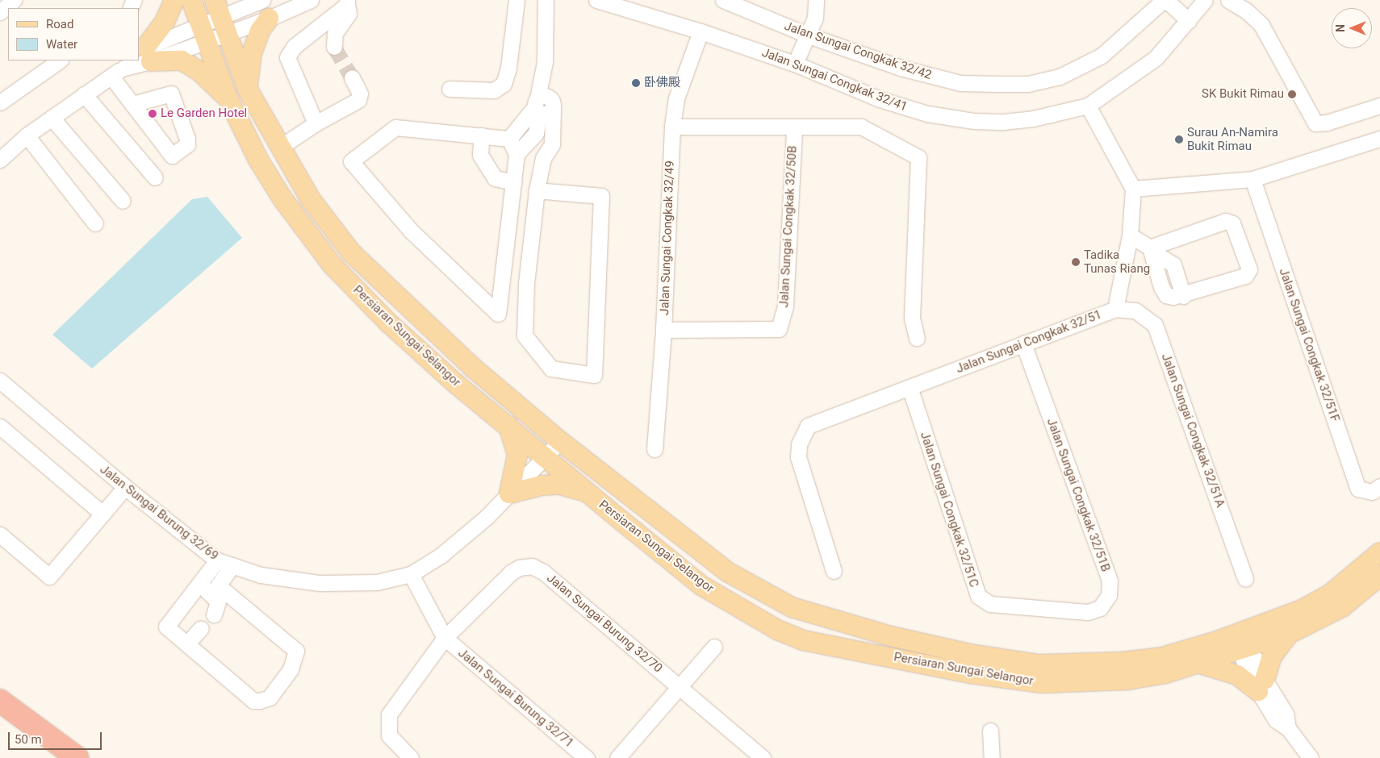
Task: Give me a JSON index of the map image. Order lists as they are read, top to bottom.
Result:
{
  "streets": {
    "main road": ["Persiaran Sungai Selangor"],
    "street": [
      "Jalan Sungai Congkak 32/42",
      "Jalan Sungai Congkak 32/41",
      "Jalan Sungai Congkak 32/50B",
      "Jalan Sungai Congkak 32/49",
      "Jalan Sungai Congkak 32/51",
      "Jalan Sungai Congkak 32/51F",
      "Jalan Sungai Congkak 32/51A",
      "Jalan Sungai Congkak 32/51B",
      "Jalan Sungai Congkak 32/51C",
      "Jalan Sungai Burung 32/69",
      "Jalan Sungai Burung 32/70",
      "Jalan Sungai Burung 32/71"
    ]
  },
  "crossings": [
    ["Jalan Sungai Congkak 32/41", "Jalan Sungai Congkak 32/49"],
    ["Jalan Sungai Congkak 32/50B", "Jalan Sungai Congkak 32/49"],
    ["Persiaran Sungai Selangor", "Jalan Sungai Burung 32/69"],
    ["Jalan Sungai Congkak 32/51", "Jalan Sungai Congkak 32/51A"],
    ["Jalan Sungai Congkak 32/51", "Jalan Sungai Congkak 32/51B"],
    ["Jalan Sungai Congkak 32/51", "Jalan Sungai Congkak 32/51C"],
    ["Jalan Sungai Congkak 32/51B", "Jalan Sungai Congkak 32/51C"],
    ["Jalan Sungai Burung 32/70", "Jalan Sungai Burung 32/71"]
  ],
  "places": [
    "卧佛殿",
    "SK Bukit Rimau",
    "Le Garden Hotel",
    "Surau An-Namira Bukit Rimau",
    "Tadika Tunas Riang"
  ],
  "legend": ["Road", "Water"],
  "scale_bar": "50 m",
  "north": "left"
}
